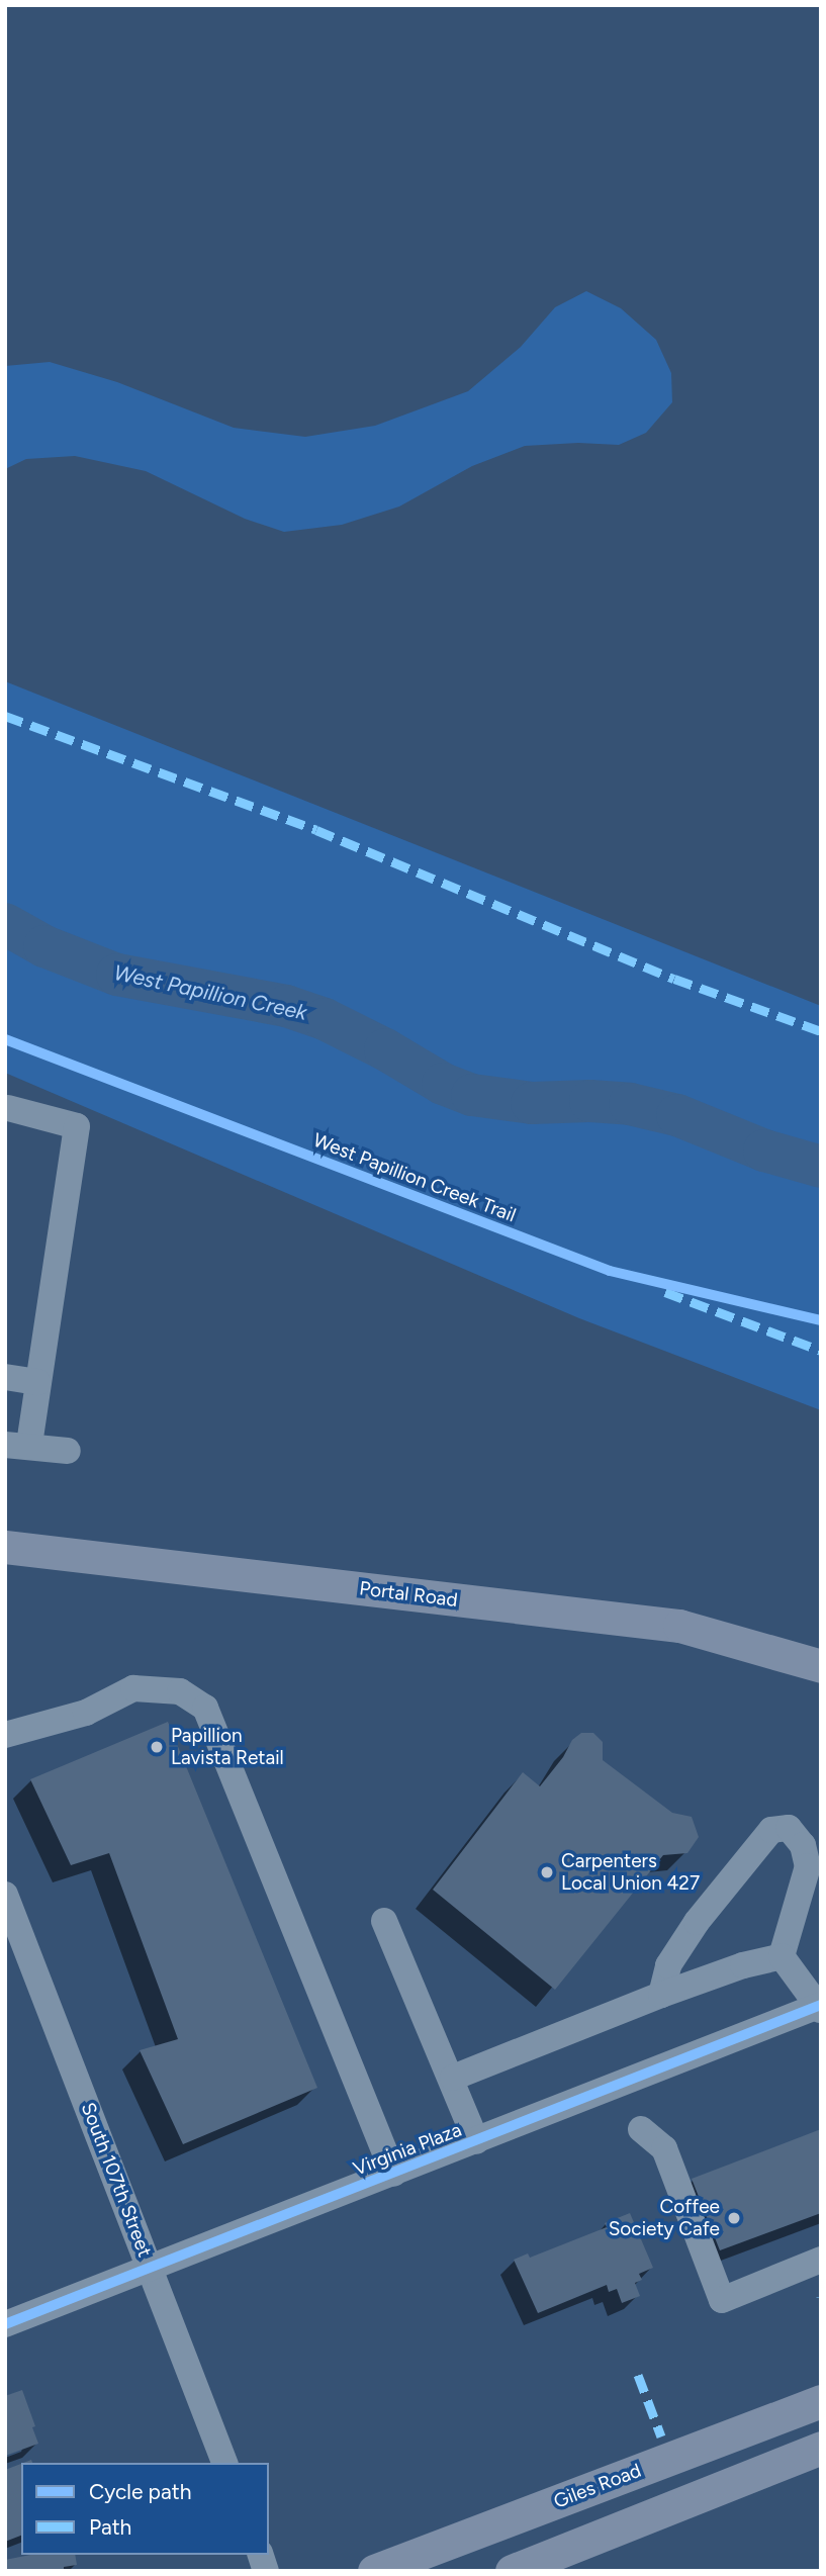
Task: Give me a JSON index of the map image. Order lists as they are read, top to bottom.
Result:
{
  "streets": {
    "main road": ["Portal Road", "Giles Road"],
    "street": ["Virginia Plaza", "South 107th Street"],
    "cycle path": ["West Papillion Creek Trail"]
  },
  "crossings": [
    ["Virginia Plaza", "South 107th Street"]
  ],
  "water": ["West Papillion Creek"],
  "places": ["Papillion Lavista Retail", "Carpenters Local Union 427", "Coffee Society Cafe"],
  "legend": ["Cycle path", "Path"]
}
